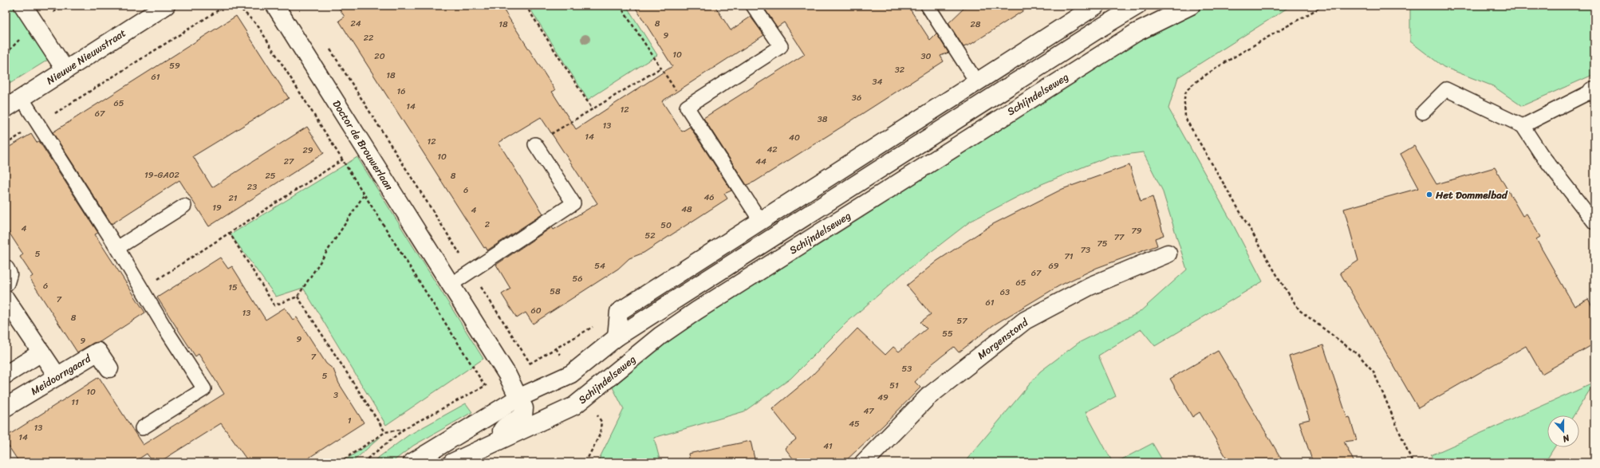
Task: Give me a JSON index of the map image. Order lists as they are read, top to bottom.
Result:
{
  "streets": {
    "street": [
      "Nieuwe Nieuwstraat",
      "Schijndelseweg",
      "Doctor de Brouwerlaan",
      "Morgenstond",
      "Meidoorngaard"
    ]
  },
  "crossings": [
    ["Schijndelseweg", "Doctor de Brouwerlaan"]
  ],
  "places": ["Het Dommelbad"],
  "house_numbers": [
    "24",
    "8",
    "18",
    "28",
    "9",
    "22",
    "10",
    "20",
    "30",
    "59",
    "32",
    "18",
    "61",
    "34",
    "16",
    "36",
    "65",
    "14",
    "12",
    "67",
    "38",
    "13",
    "14",
    "40",
    "12",
    "42",
    "29",
    "10",
    "27",
    "44",
    "19-GA02",
    "25",
    "8",
    "23",
    "6",
    "46",
    "21",
    "19",
    "48",
    "4",
    "2",
    "50",
    "4",
    "79",
    "52",
    "77",
    "75",
    "73",
    "5",
    "71",
    "54",
    "69",
    "67",
    "56",
    "65",
    "6",
    "15",
    "58",
    "63",
    "7",
    "61",
    "60",
    "13",
    "8",
    "57",
    "55",
    "9",
    "9",
    "7",
    "53",
    "5",
    "51",
    "10",
    "3",
    "49",
    "11",
    "47",
    "1",
    "45",
    "13",
    "14",
    "41"
  ],
  "north": "bottom"
}
